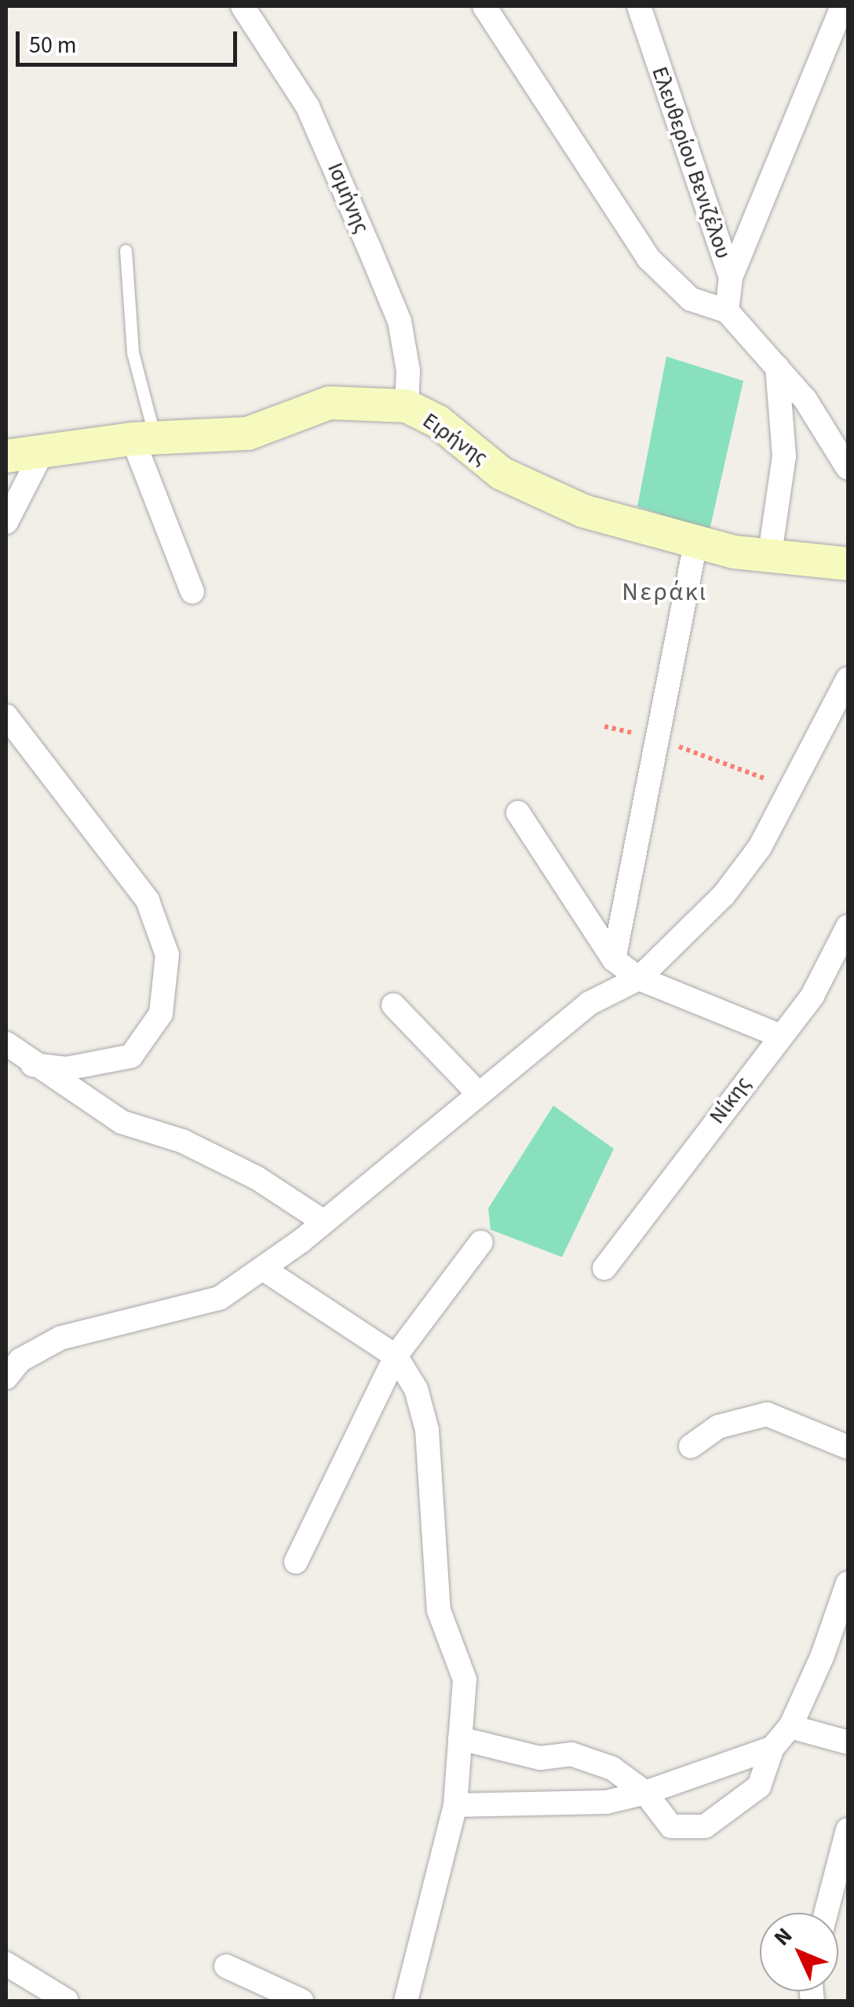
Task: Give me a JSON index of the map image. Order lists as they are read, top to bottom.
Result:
{
  "streets": {
    "street": [
      "Ελευθερίου Βενιζέλου",
      "Ισμήνης",
      "Ειρήνης",
      "Νίκης"
    ]
  },
  "crossings": [
    ["Ισμήνης", "Ειρήνης"]
  ],
  "districts": ["Νεράκι"],
  "scale_bar": "50 m",
  "north": "top left"
}
